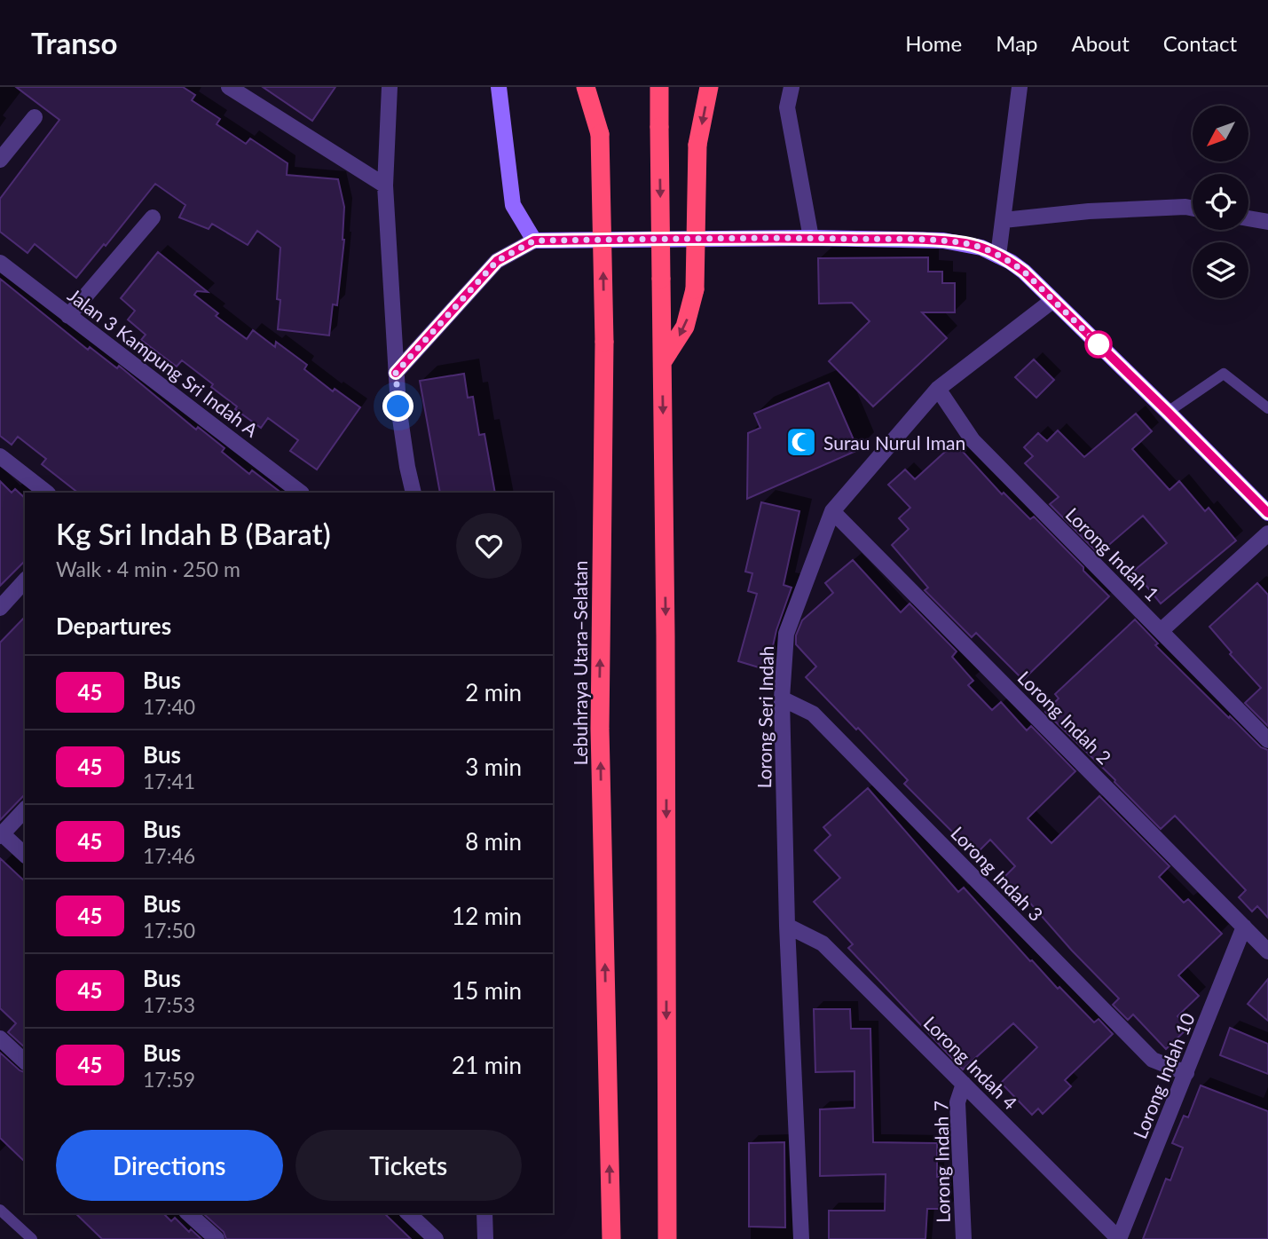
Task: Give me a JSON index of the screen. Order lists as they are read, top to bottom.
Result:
{
  "streets": {
    "highway": ["Lebuhraya Utara–Selatan"],
    "street": [
      "Jalan 3 Kampung Sri Indah A",
      "Lorong Indah 1",
      "Lorong Seri Indah",
      "Lorong Indah 2",
      "Lorong Indah 3",
      "Lorong Indah 4",
      "Lorong Indah 10",
      "Lorong Indah 7"
    ]
  },
  "crossings": [
    ["Lorong Indah 1", "Lorong Seri Indah"],
    ["Lorong Seri Indah", "Lorong Indah 2"],
    ["Lorong Seri Indah", "Lorong Indah 3"],
    ["Lorong Seri Indah", "Lorong Indah 4"],
    ["Lorong Indah 2", "Lorong Indah 10"],
    ["Lorong Indah 3", "Lorong Indah 10"],
    ["Lorong Indah 4", "Lorong Indah 10"],
    ["Lorong Indah 4", "Lorong Indah 7"]
  ],
  "places": {
    "mosque": ["Surau Nurul Iman"]
  },
  "lines": ["bus line 45"],
  "north": "bottom left",
  "page": {
    "header": "Transo",
    "nav": [
      "Home",
      "Map",
      "About",
      "Contact"
    ],
    "heading": [
      ["Kg Sri Indah B (Barat)", "Walk · 4 min · 250 m"],
      "Departures"
    ],
    "list": [
      {
        "mark": "45",
        "name": "Bus",
        "note": "17:40",
        "value": "2 min"
      },
      {
        "mark": "45",
        "name": "Bus",
        "note": "17:41",
        "value": "3 min"
      },
      {
        "mark": "45",
        "name": "Bus",
        "note": "17:46",
        "value": "8 min"
      },
      {
        "mark": "45",
        "name": "Bus",
        "note": "17:50",
        "value": "12 min"
      },
      {
        "mark": "45",
        "name": "Bus",
        "note": "17:53",
        "value": "15 min"
      },
      {
        "mark": "45",
        "name": "Bus",
        "note": "17:59",
        "value": "21 min"
      }
    ],
    "buttons": ["Directions", "Tickets"]
  }
}
